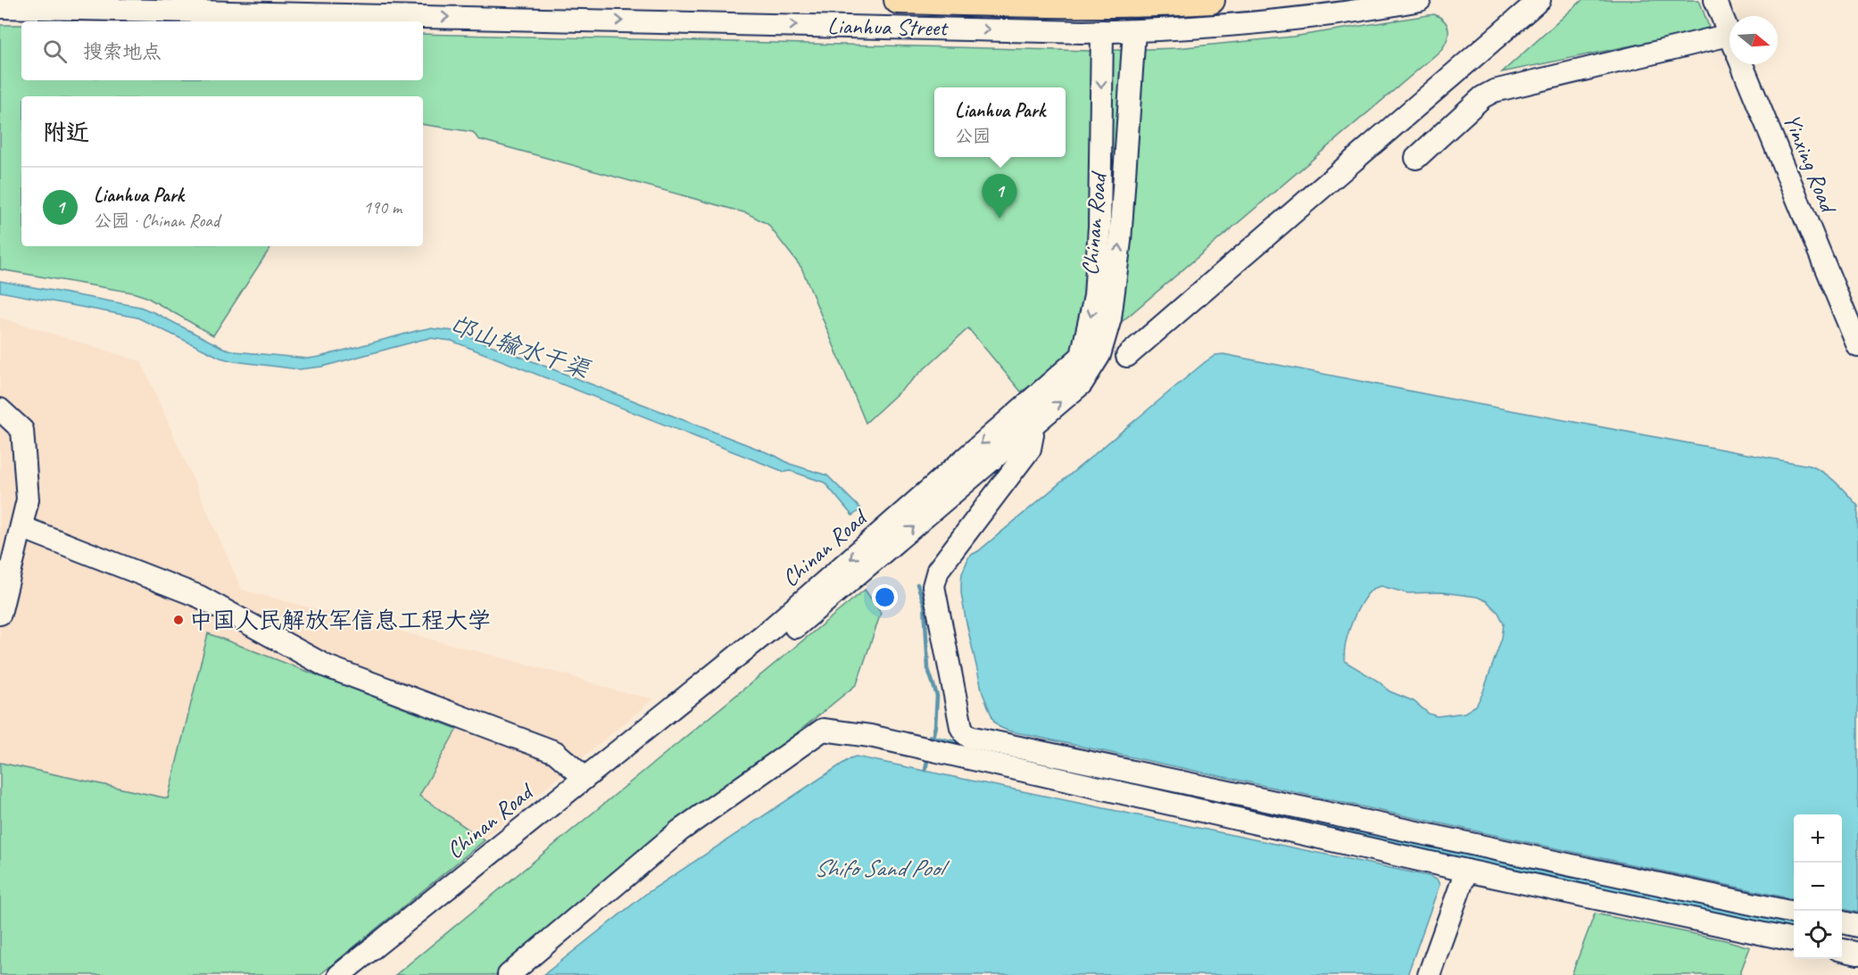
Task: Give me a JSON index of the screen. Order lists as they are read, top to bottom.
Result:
{
  "streets": {
    "main road": ["Lianhua Street"],
    "street": ["Yinxing Road", "Chinan Road"]
  },
  "crossings": [
    ["Lianhua Street", "Chinan Road"]
  ],
  "one_way": ["Lianhua Street"],
  "water": ["邙山输水干渠", "Shifo Sand Pool"],
  "places": ["中国人民解放军信息工程大学"],
  "north": "right",
  "page": {
    "search": "搜索地点",
    "popup": ["Lianhua Park", "公园"],
    "heading": "附近",
    "list": [
      {
        "mark": "1",
        "name": "Lianhua Park",
        "note": "公园 · Chinan Road",
        "value": "190 m"
      }
    ],
    "pins": "1",
    "map_buttons": ["+", "−"]
  }
}
